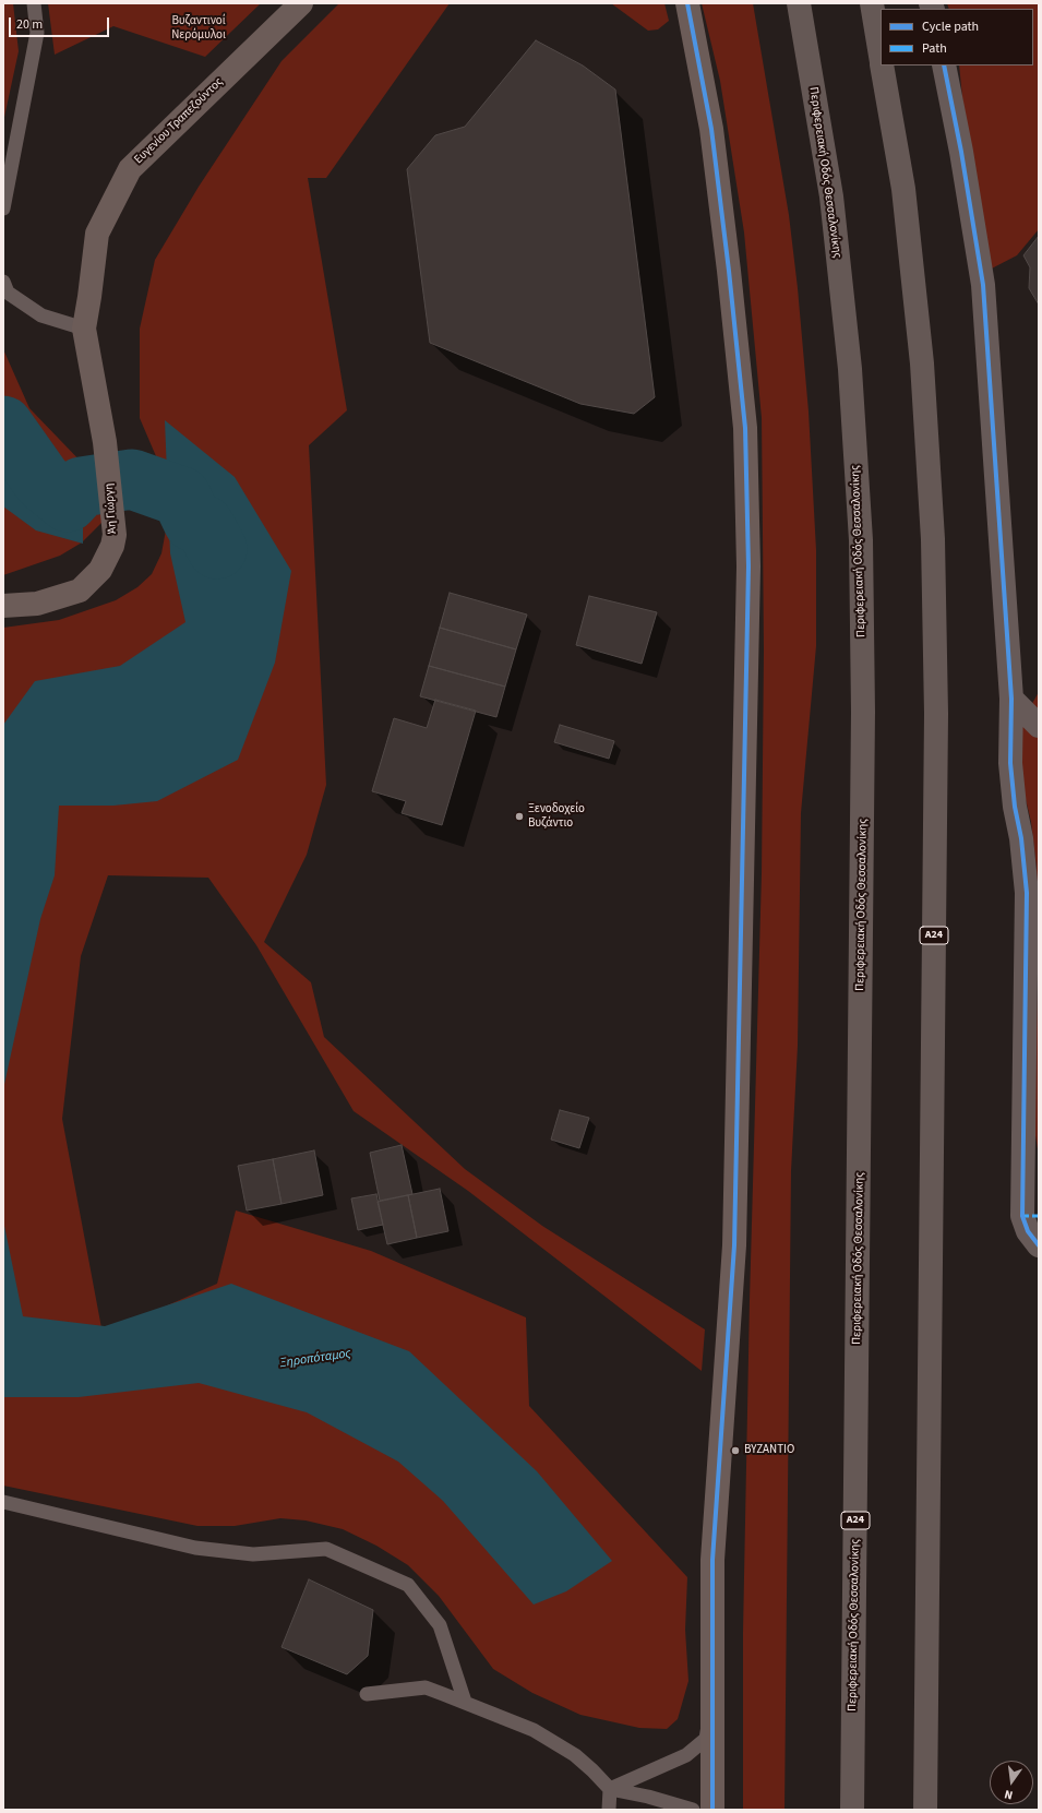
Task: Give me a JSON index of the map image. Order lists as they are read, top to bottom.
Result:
{
  "streets": {
    "highway": ["Περιφερειακή Οδός Θεσσαλονίκης", "Α24"],
    "street": ["Ευγενίου Τραπεζούντος", "Άη Γιώργη"]
  },
  "crossings": [
    ["Ευγενίου Τραπεζούντος", "Άη Γιώργη"]
  ],
  "water": ["Ξηροπόταμος"],
  "parks": ["Βυζαντινοί Νερόμυλοι"],
  "places": ["Ξενοδοχείο Βυζάντιο", "ΒΥΖΑΝΤΙΟ"],
  "legend": ["Cycle path", "Path"],
  "scale_bar": "20 m",
  "north": "bottom"
}
